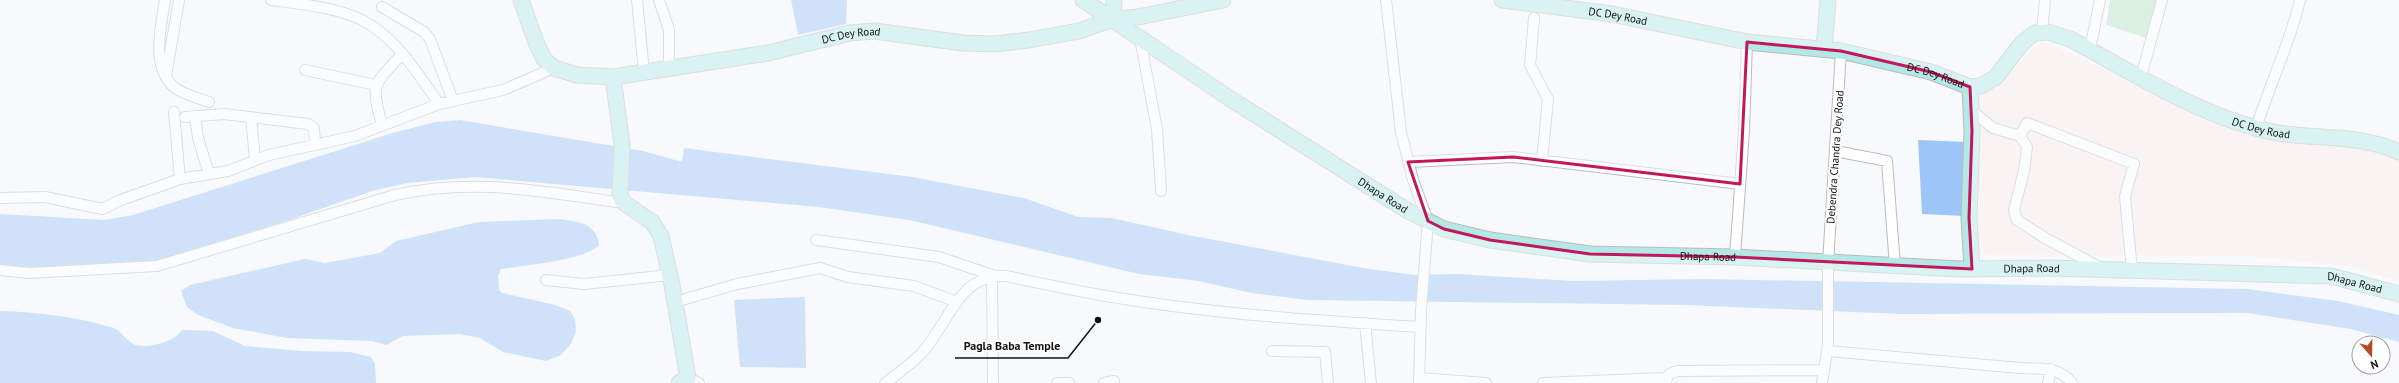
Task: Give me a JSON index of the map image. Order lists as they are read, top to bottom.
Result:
{
  "streets": {
    "street": ["DC Dey Road", "Debendra Chandra Dey Road", "Dhapa Road"]
  },
  "crossings": [
    ["DC Dey Road", "Debendra Chandra Dey Road"],
    ["DC Dey Road", "Dhapa Road"],
    ["Debendra Chandra Dey Road", "Dhapa Road"]
  ],
  "places": ["Pagla Baba Temple"],
  "north": "bottom"
}
